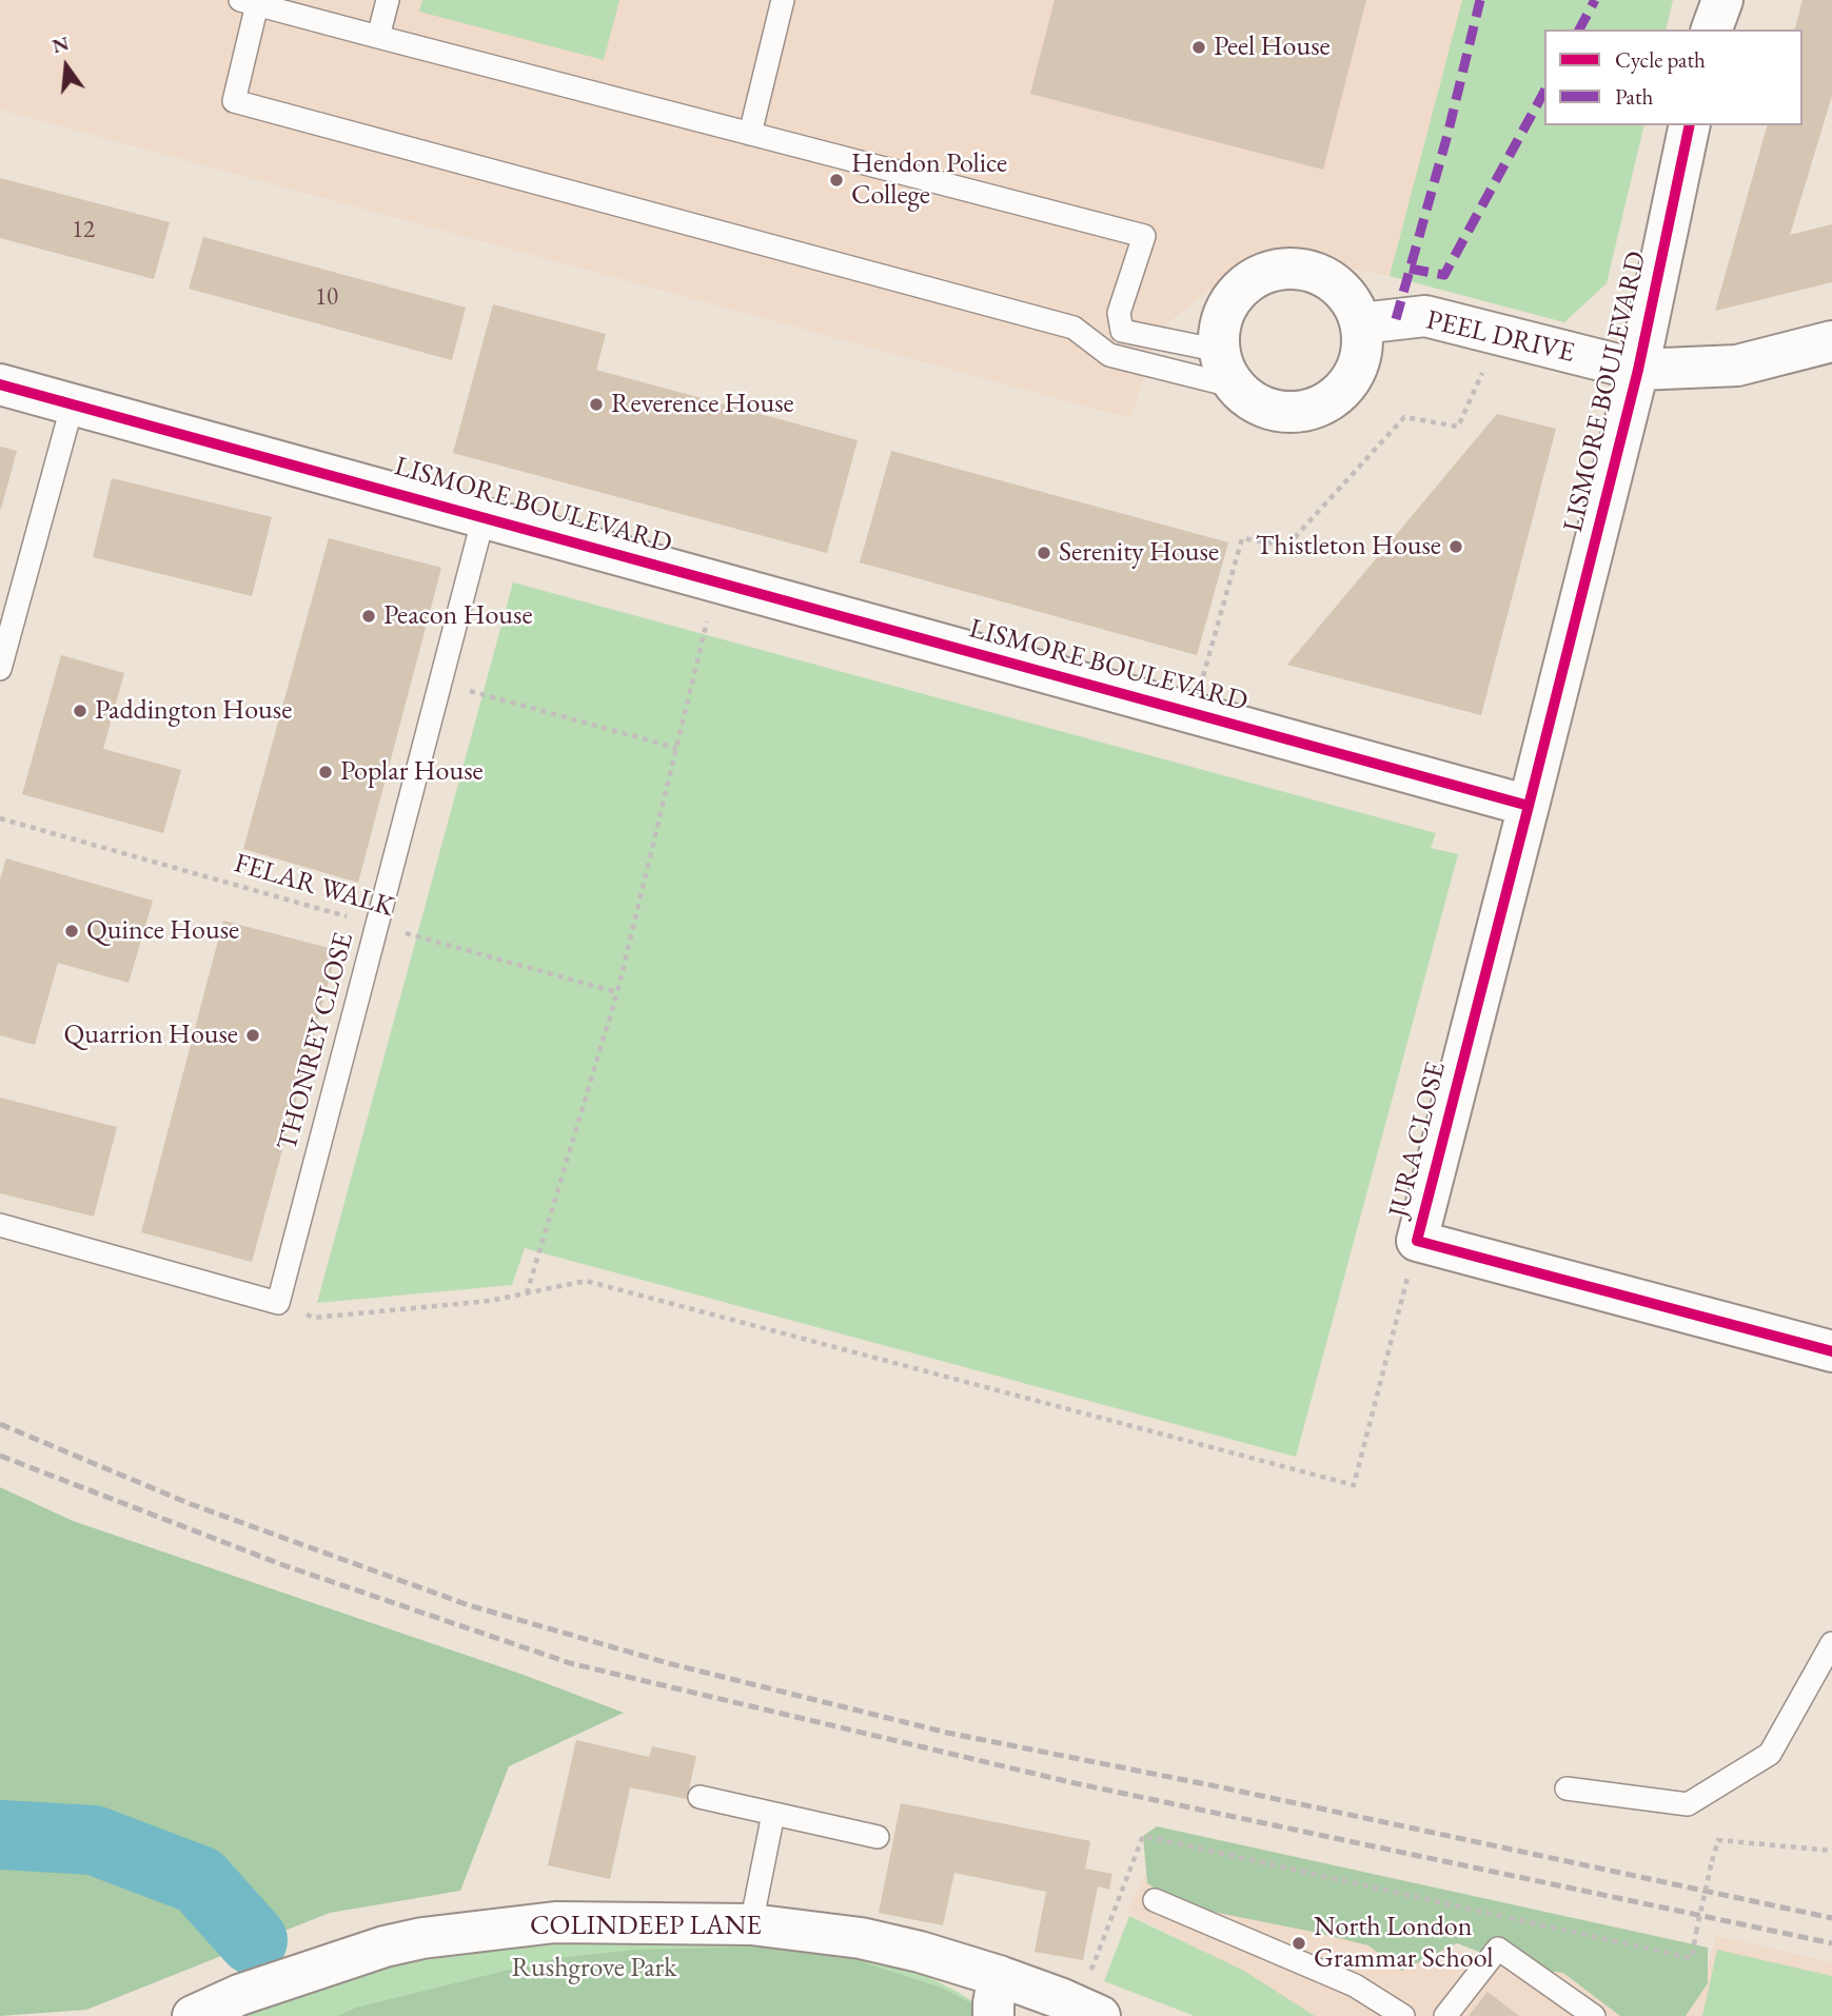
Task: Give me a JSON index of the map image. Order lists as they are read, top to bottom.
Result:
{
  "streets": {
    "street": [
      "PEEL DRIVE",
      "LISMORE BOULEVARD",
      "JURA CLOSE",
      "COLINDEEP LANE"
    ],
    "lane": ["THONREY CLOSE"],
    "path": ["FELAR WALK"]
  },
  "crossings": [
    ["PEEL DRIVE", "LISMORE BOULEVARD"],
    ["LISMORE BOULEVARD", "THONREY CLOSE"],
    ["LISMORE BOULEVARD", "JURA CLOSE"],
    ["FELAR WALK", "THONREY CLOSE"]
  ],
  "parks": ["Rushgrove Park"],
  "places": [
    "Peel House",
    "Hendon Police College",
    "Reverence House",
    "Thistleton House",
    "Serenity House",
    "Peacon House",
    "Paddington House",
    "Poplar House",
    "Quince House",
    "Quarrion House",
    "North London Grammar School"
  ],
  "house_numbers": ["12", "10"],
  "legend": ["Cycle path", "Path"],
  "north": "top"
}
